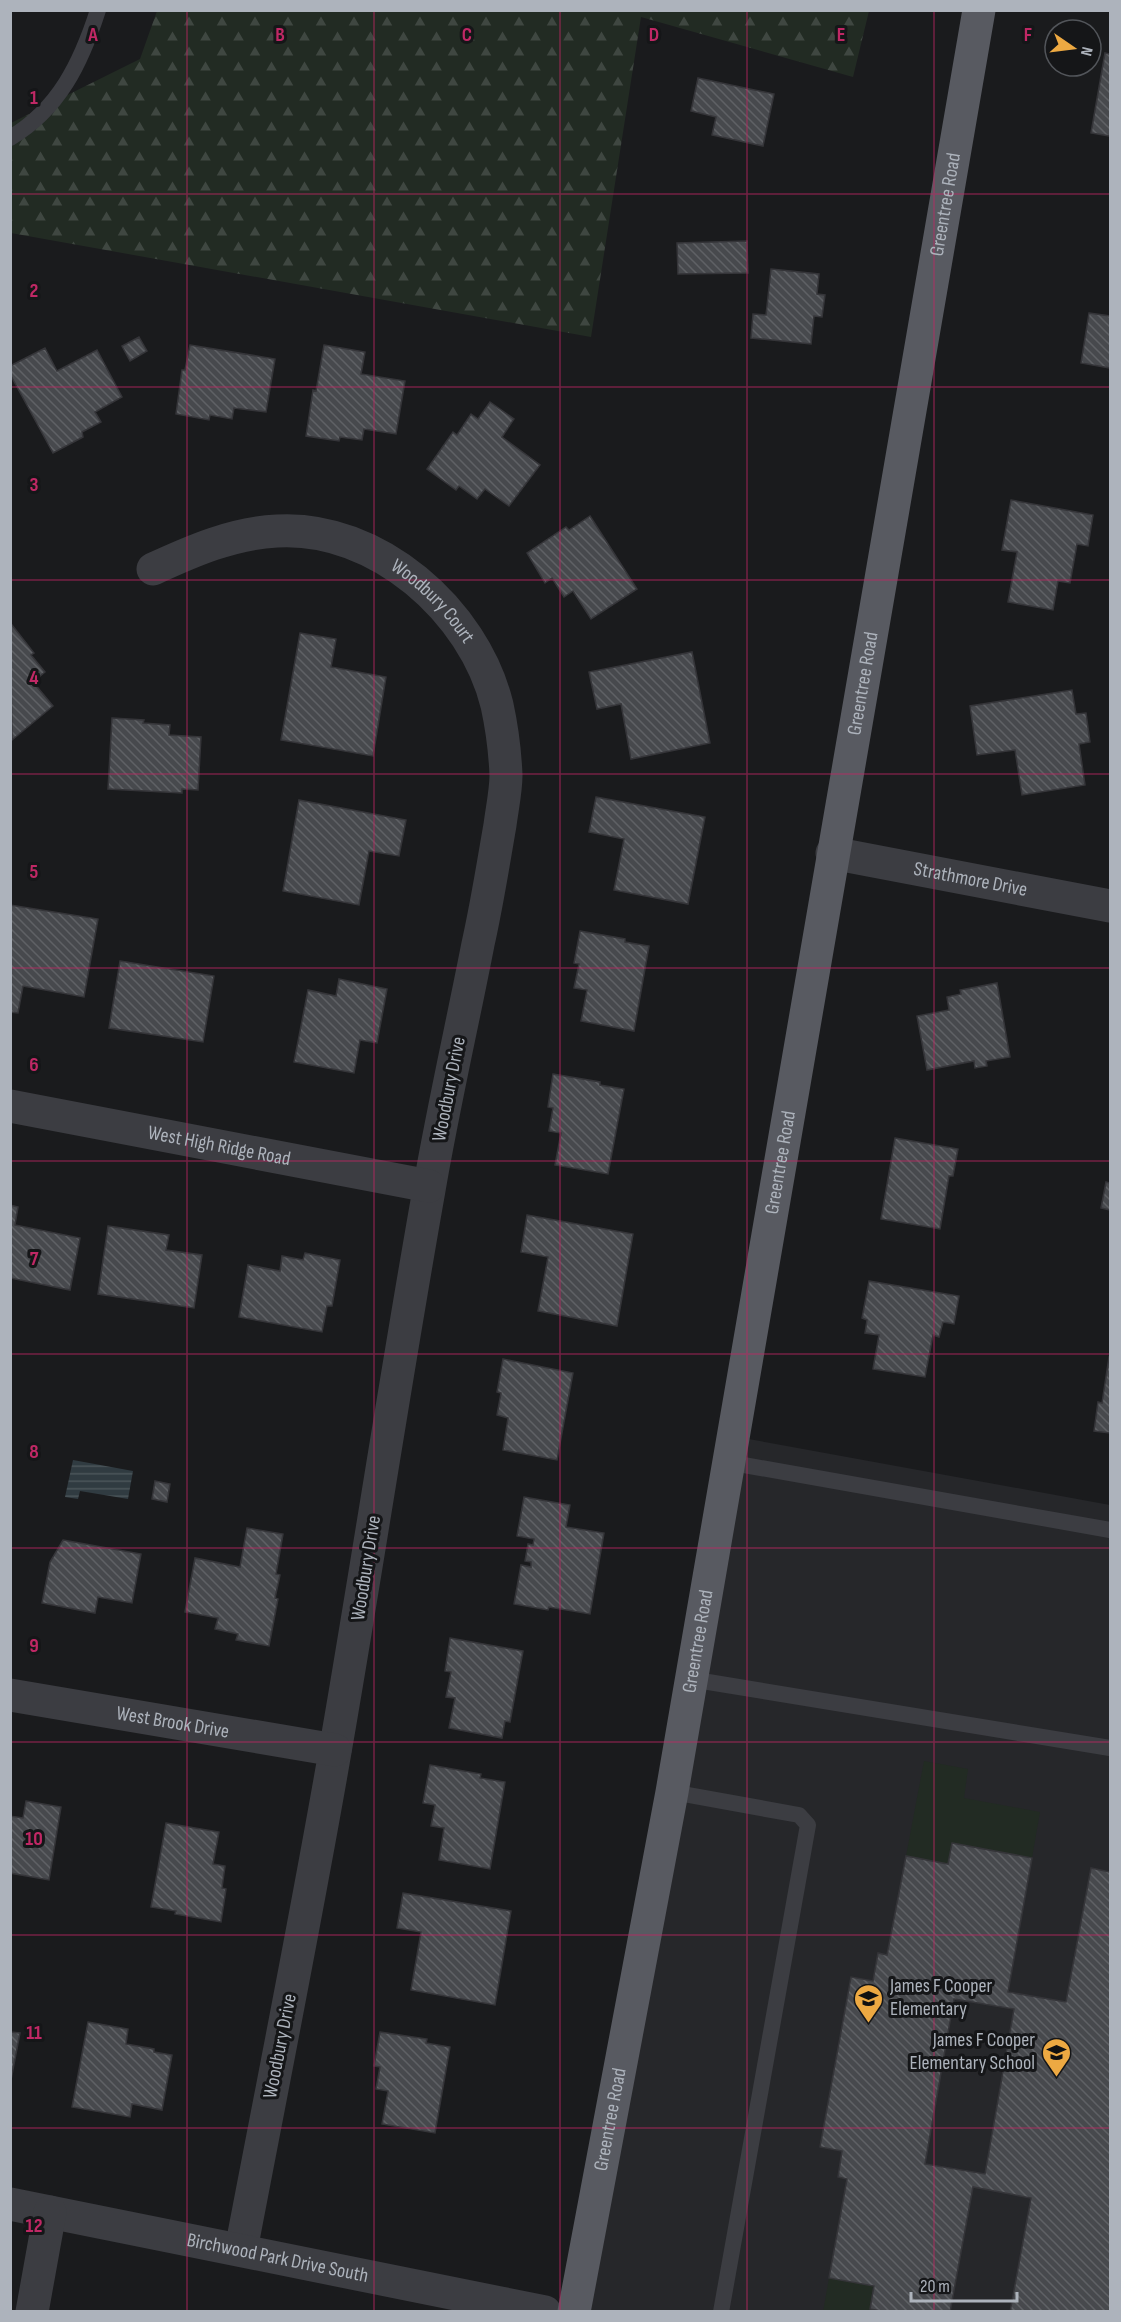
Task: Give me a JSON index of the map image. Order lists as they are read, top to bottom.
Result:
{
  "streets": {
    "main road": ["Greentree Road"],
    "street": [
      "Woodbury Court",
      "Strathmore Drive",
      "Woodbury Drive",
      "West High Ridge Road",
      "West Brook Drive",
      "Birchwood Park Drive South"
    ]
  },
  "crossings": [
    ["Greentree Road", "Strathmore Drive"],
    ["Woodbury Court", "Woodbury Drive"],
    ["Woodbury Drive", "West High Ridge Road"],
    ["Woodbury Drive", "West Brook Drive"],
    ["Woodbury Drive", "Birchwood Park Drive South"]
  ],
  "places": {
    "school or university": ["James F Cooper Elementary", "James F Cooper Elementary School"]
  },
  "scale_bar": "20 m",
  "north": "right",
  "grid": {
    "columns": [
      "A",
      "B",
      "C",
      "D",
      "E",
      "F"
    ],
    "rows": [
      "1",
      "2",
      "3",
      "4",
      "5",
      "6",
      "7",
      "8",
      "9",
      "10",
      "11",
      "12"
    ]
  }
}
